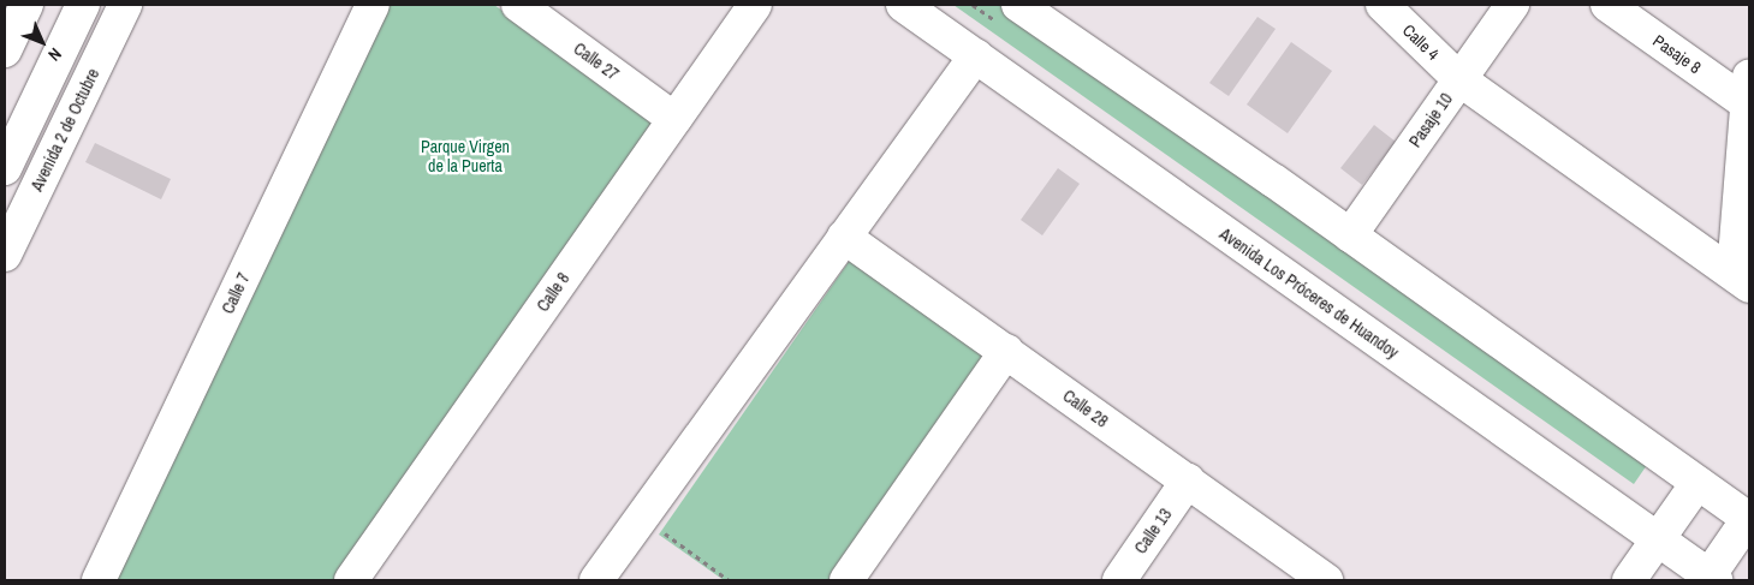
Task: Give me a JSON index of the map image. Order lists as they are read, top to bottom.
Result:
{
  "streets": {
    "street": [
      "Calle 4",
      "Pasaje 8",
      "Calle 27",
      "Pasaje 10",
      "Avenida 2 de Octubre",
      "Calle 8",
      "Calle 7",
      "Avenida Los Próceres de Huandoy",
      "Calle 28",
      "Calle 13"
    ]
  },
  "crossings": [
    ["Calle 4", "Pasaje 10"],
    ["Calle 27", "Calle 8"],
    ["Calle 28", "Calle 13"]
  ],
  "parks": ["Parque Virgen de la Puerta"],
  "north": "bottom right"
}
